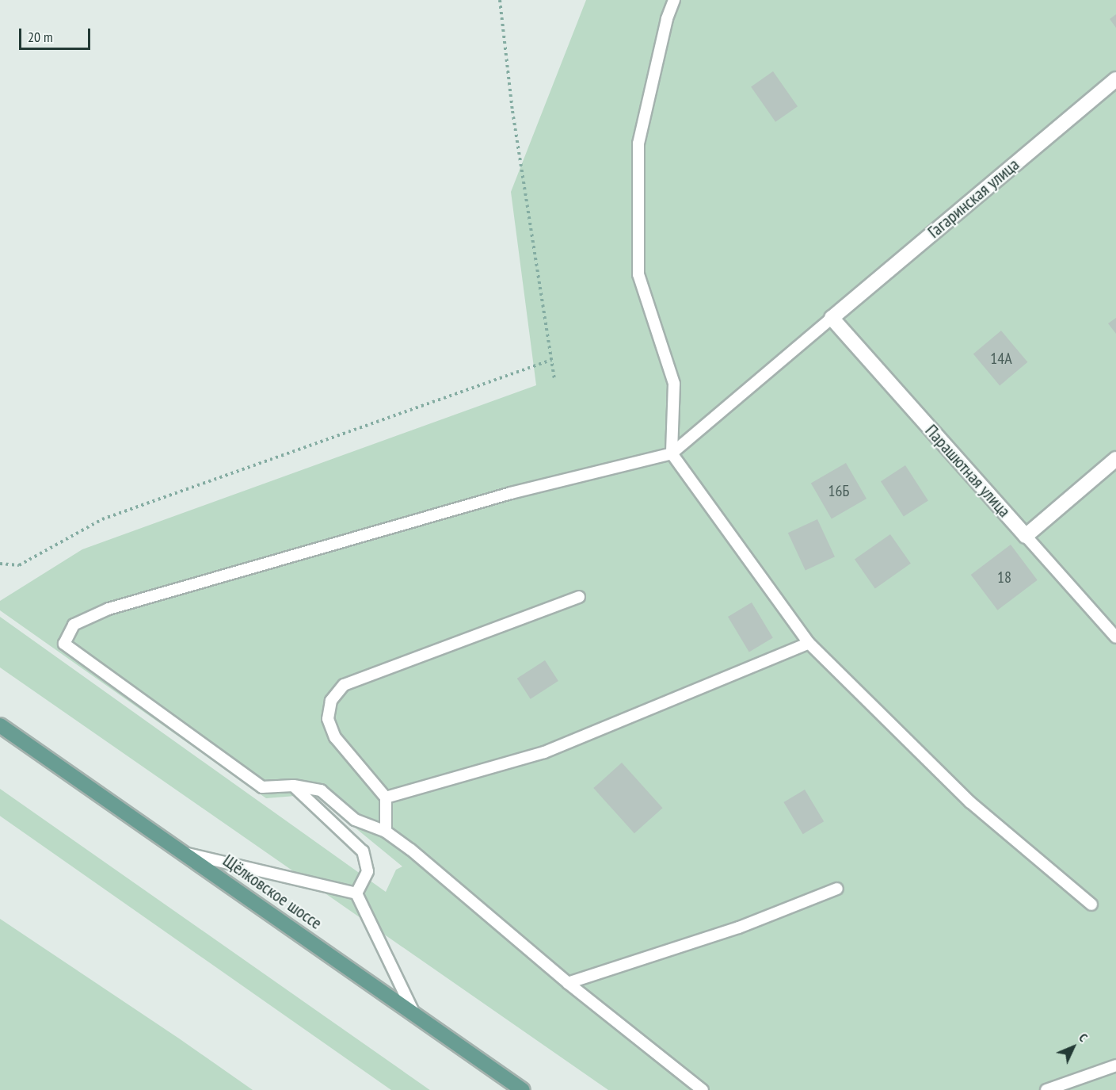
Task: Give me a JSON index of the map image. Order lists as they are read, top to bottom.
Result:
{
  "streets": {
    "main road": ["Щёлковское шоссе"],
    "street": ["Гагаринская улица", "Парашютная улица"]
  },
  "crossings": [
    ["Гагаринская улица", "Парашютная улица"]
  ],
  "house_numbers": ["14А", "16Б", "18"],
  "scale_bar": "20 m",
  "north": "top right"
}
